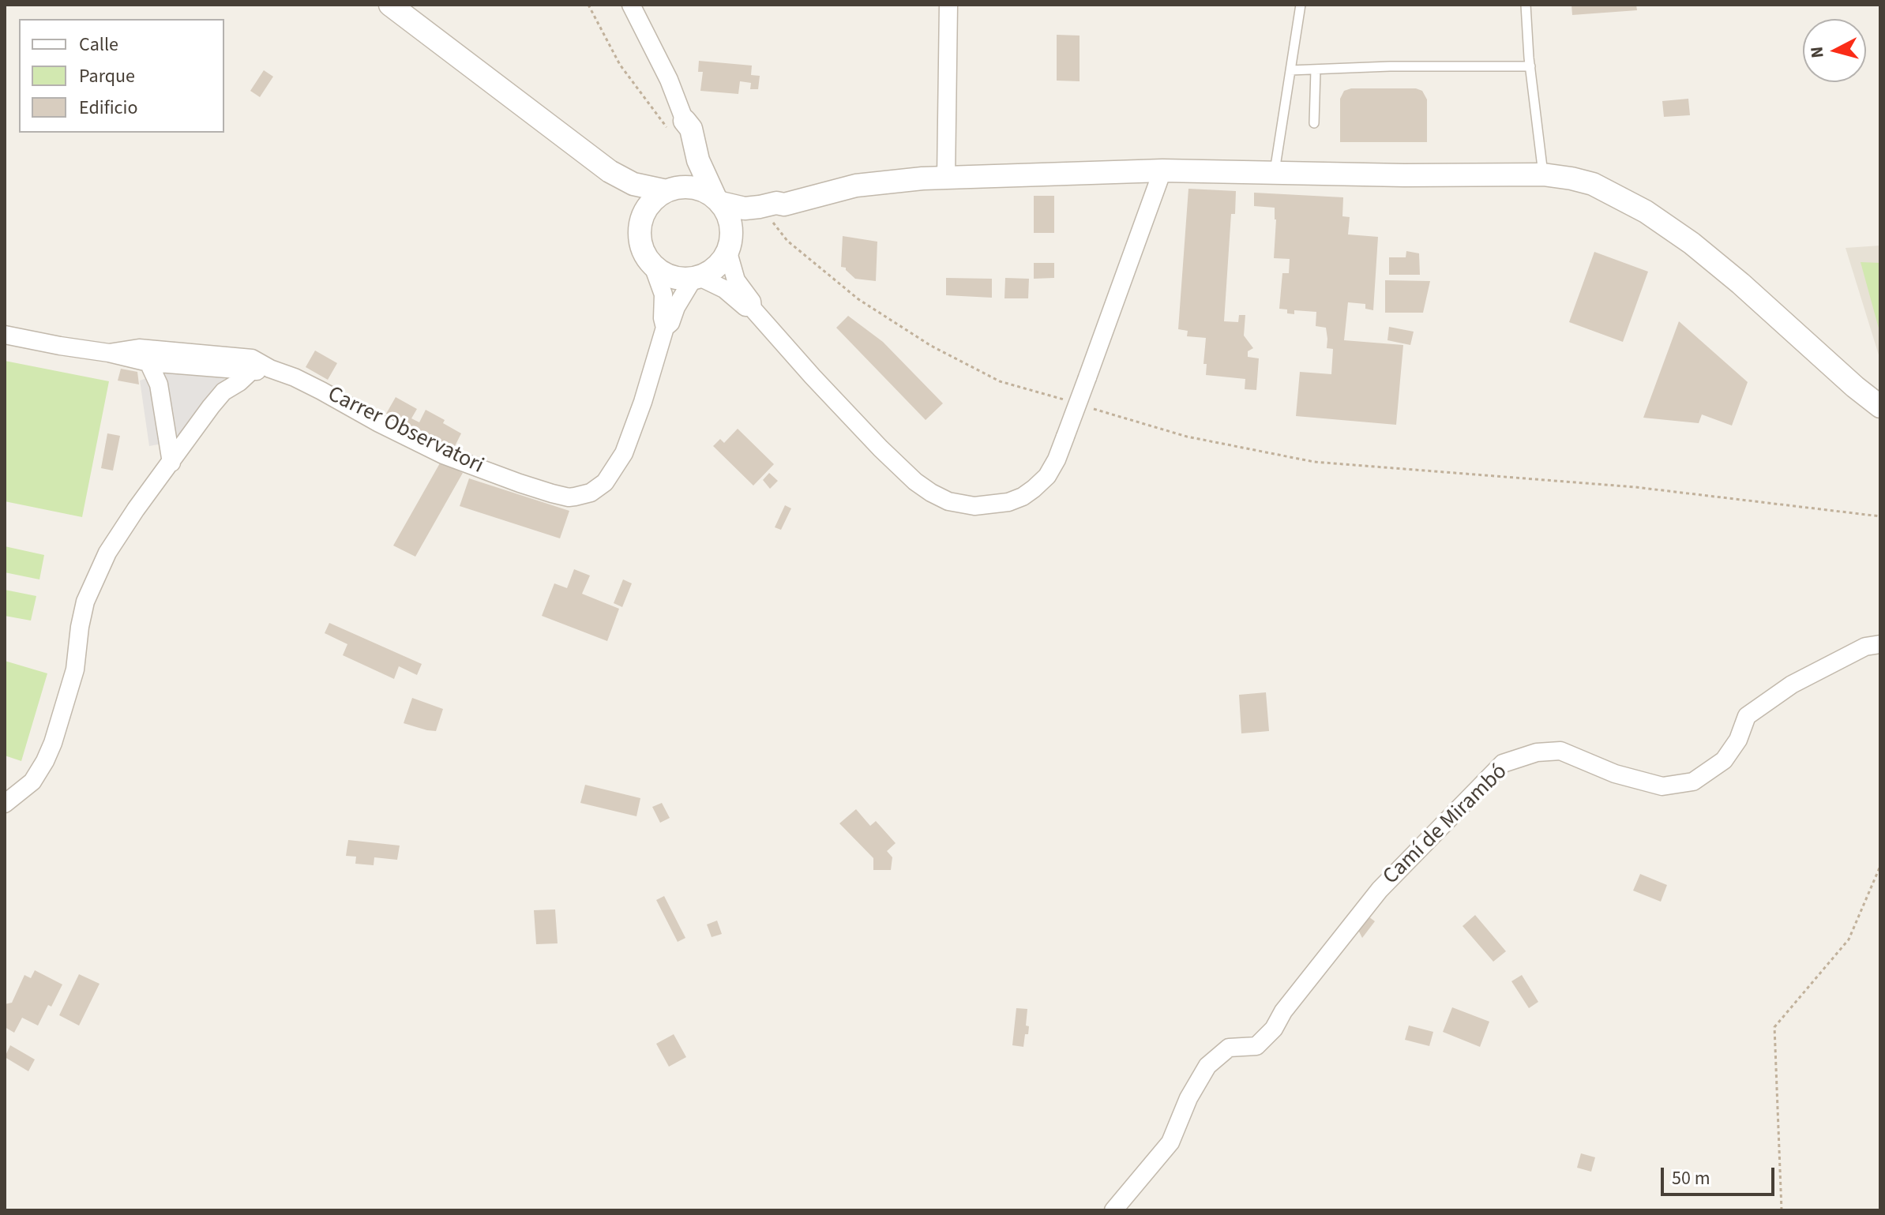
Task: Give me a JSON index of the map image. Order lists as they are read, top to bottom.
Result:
{
  "streets": {
    "street": ["Carrer Observatori", "Camí de Mirambó"]
  },
  "legend": ["Calle", "Parque", "Edificio"],
  "scale_bar": "50 m",
  "north": "left"
}
